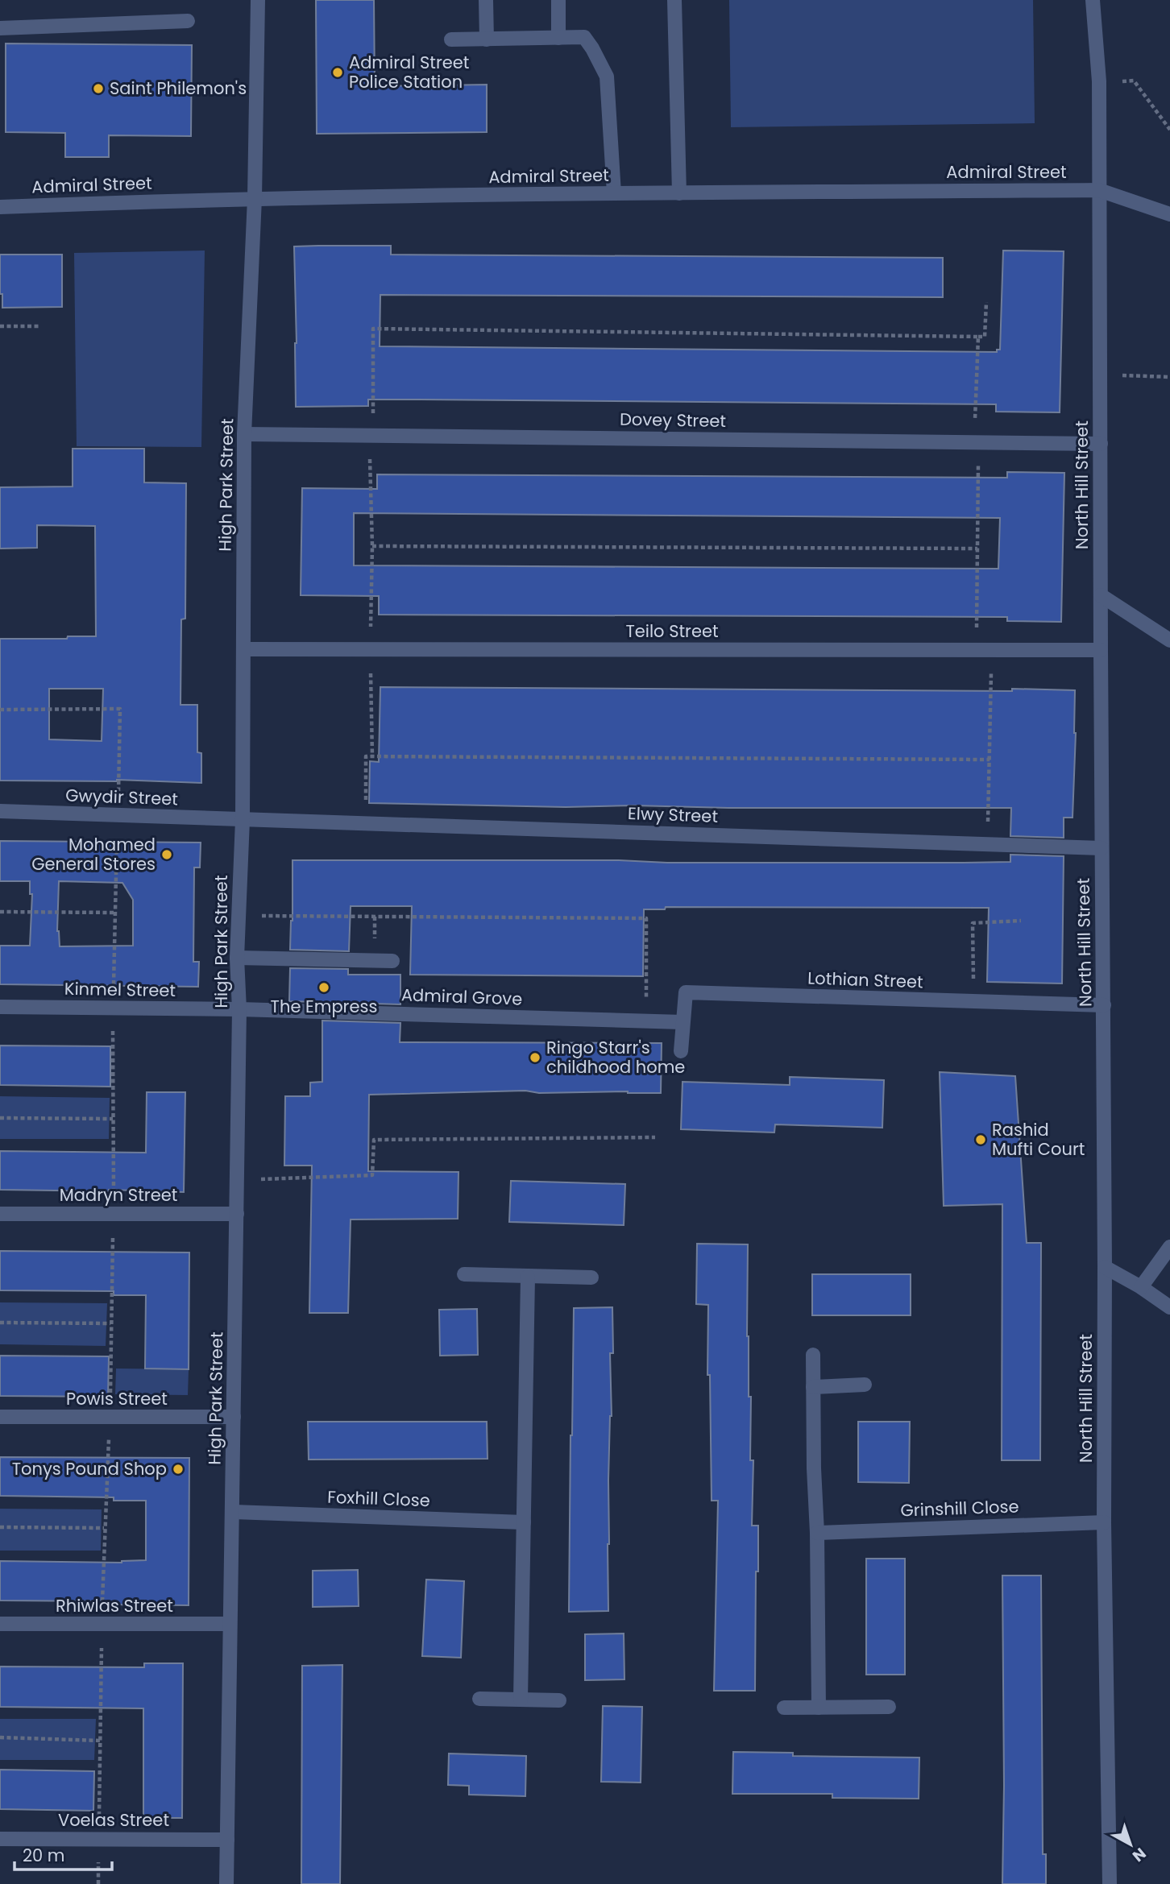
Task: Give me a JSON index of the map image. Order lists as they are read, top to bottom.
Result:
{
  "streets": {
    "street": [
      "Admiral Street",
      "Dovey Street",
      "High Park Street",
      "North Hill Street",
      "Teilo Street",
      "Gwydir Street",
      "Elwy Street",
      "Lothian Street",
      "Kinmel Street",
      "Admiral Grove",
      "Madryn Street",
      "Powis Street",
      "Foxhill Close",
      "Grinshill Close",
      "Rhiwlas Street",
      "Voelas Street"
    ]
  },
  "crossings": [
    ["Admiral Street", "High Park Street"],
    ["Admiral Street", "North Hill Street"],
    ["Dovey Street", "High Park Street"],
    ["Dovey Street", "North Hill Street"],
    ["High Park Street", "Teilo Street"],
    ["High Park Street", "Gwydir Street"],
    ["High Park Street", "Elwy Street"],
    ["High Park Street", "Kinmel Street"],
    ["High Park Street", "Admiral Grove"],
    ["High Park Street", "Madryn Street"],
    ["High Park Street", "Powis Street"],
    ["High Park Street", "Foxhill Close"],
    ["High Park Street", "Rhiwlas Street"],
    ["High Park Street", "Voelas Street"],
    ["North Hill Street", "Teilo Street"],
    ["North Hill Street", "Elwy Street"],
    ["North Hill Street", "Lothian Street"],
    ["North Hill Street", "Grinshill Close"],
    ["Gwydir Street", "Elwy Street"],
    ["Lothian Street", "Admiral Grove"],
    ["Kinmel Street", "Admiral Grove"]
  ],
  "places": [
    "Admiral Street Police Station",
    "Saint Philemon's",
    "Mohamed General Stores",
    "The Empress",
    "Ringo Starr's childhood home",
    "Rashid Mufti Court",
    "Tonys Pound Shop"
  ],
  "scale_bar": "20 m",
  "north": "bottom right"
}
